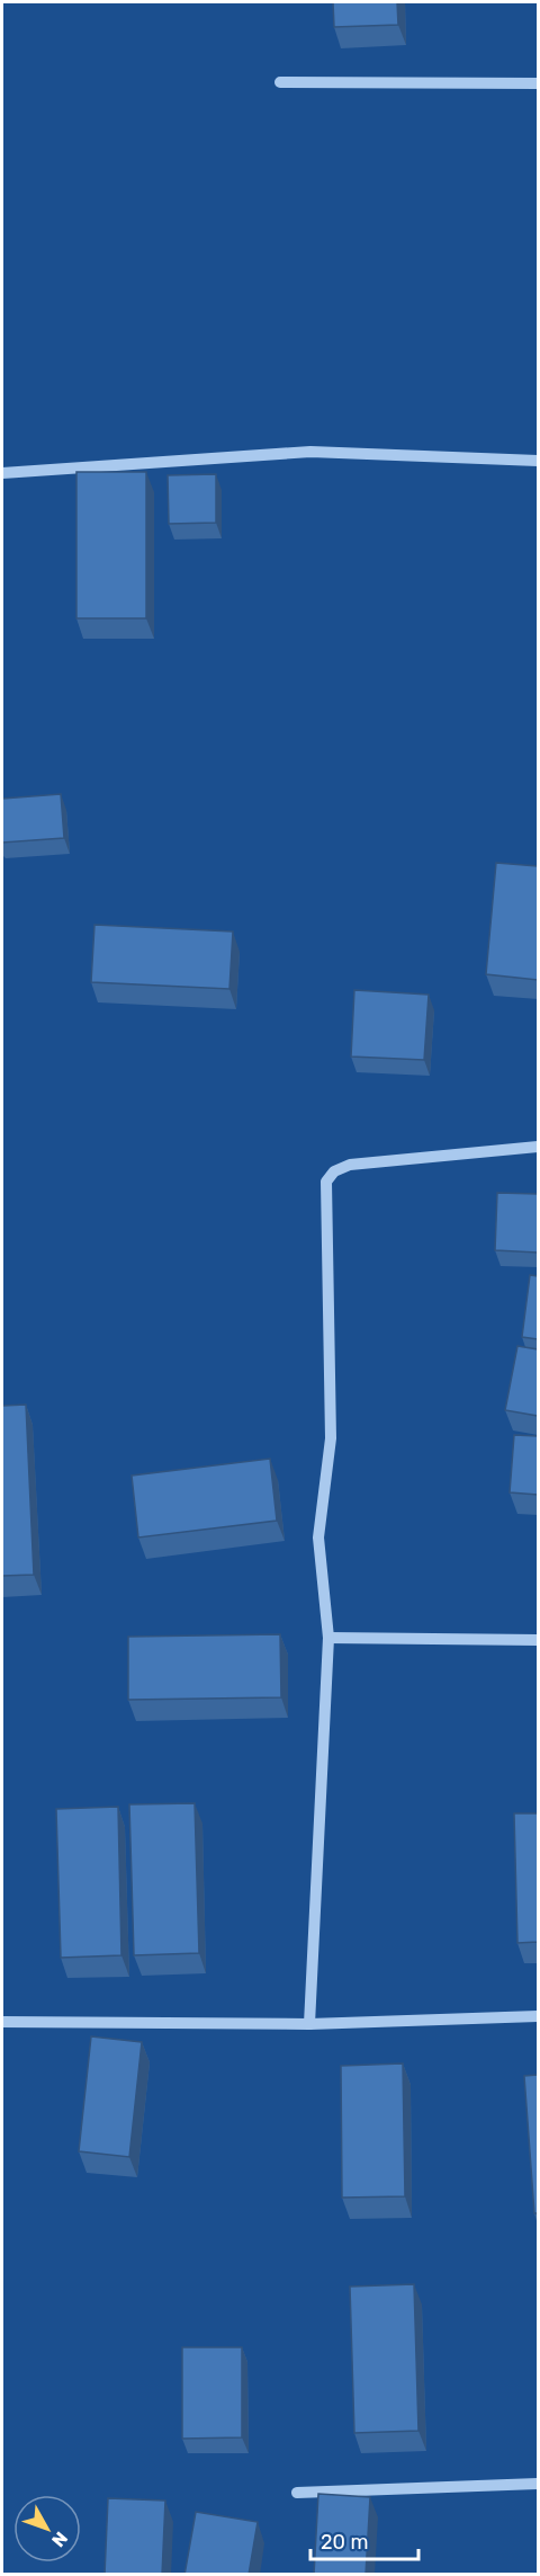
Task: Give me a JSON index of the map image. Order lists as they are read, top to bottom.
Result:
{
  "scale_bar": "20 m",
  "north": "bottom right"
}
